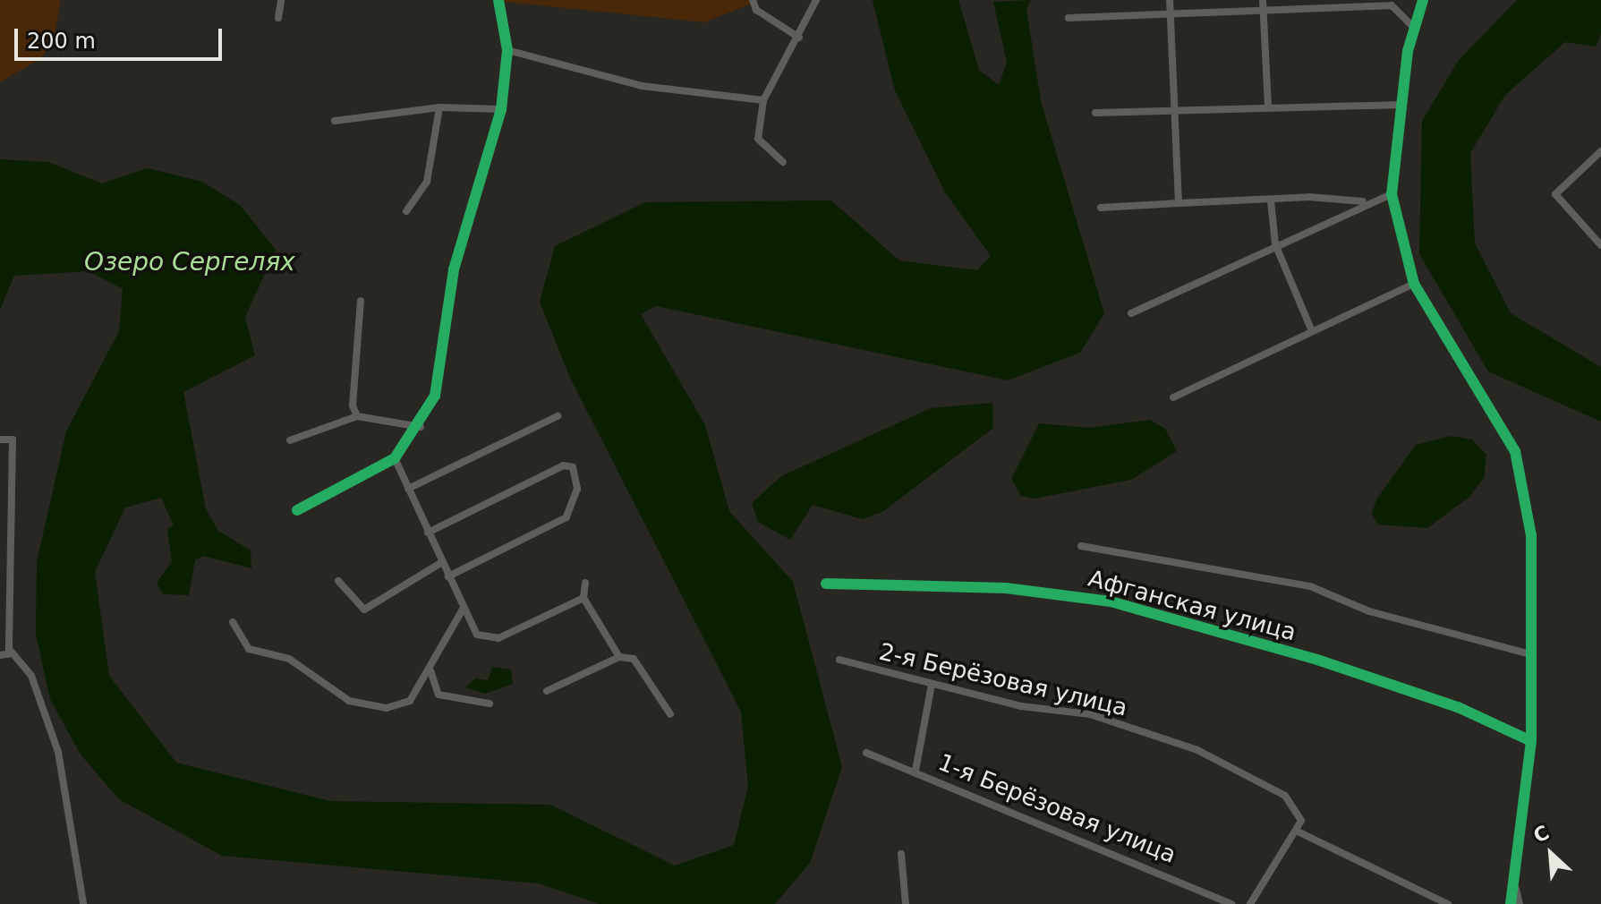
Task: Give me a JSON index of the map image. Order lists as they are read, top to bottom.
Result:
{
  "streets": {
    "street": ["Афганская улица", "2-я Берёзовая улица", "1-я Берёзовая улица"]
  },
  "water": ["Озеро Сергелях"],
  "scale_bar": "200 m",
  "north": "top left"
}
